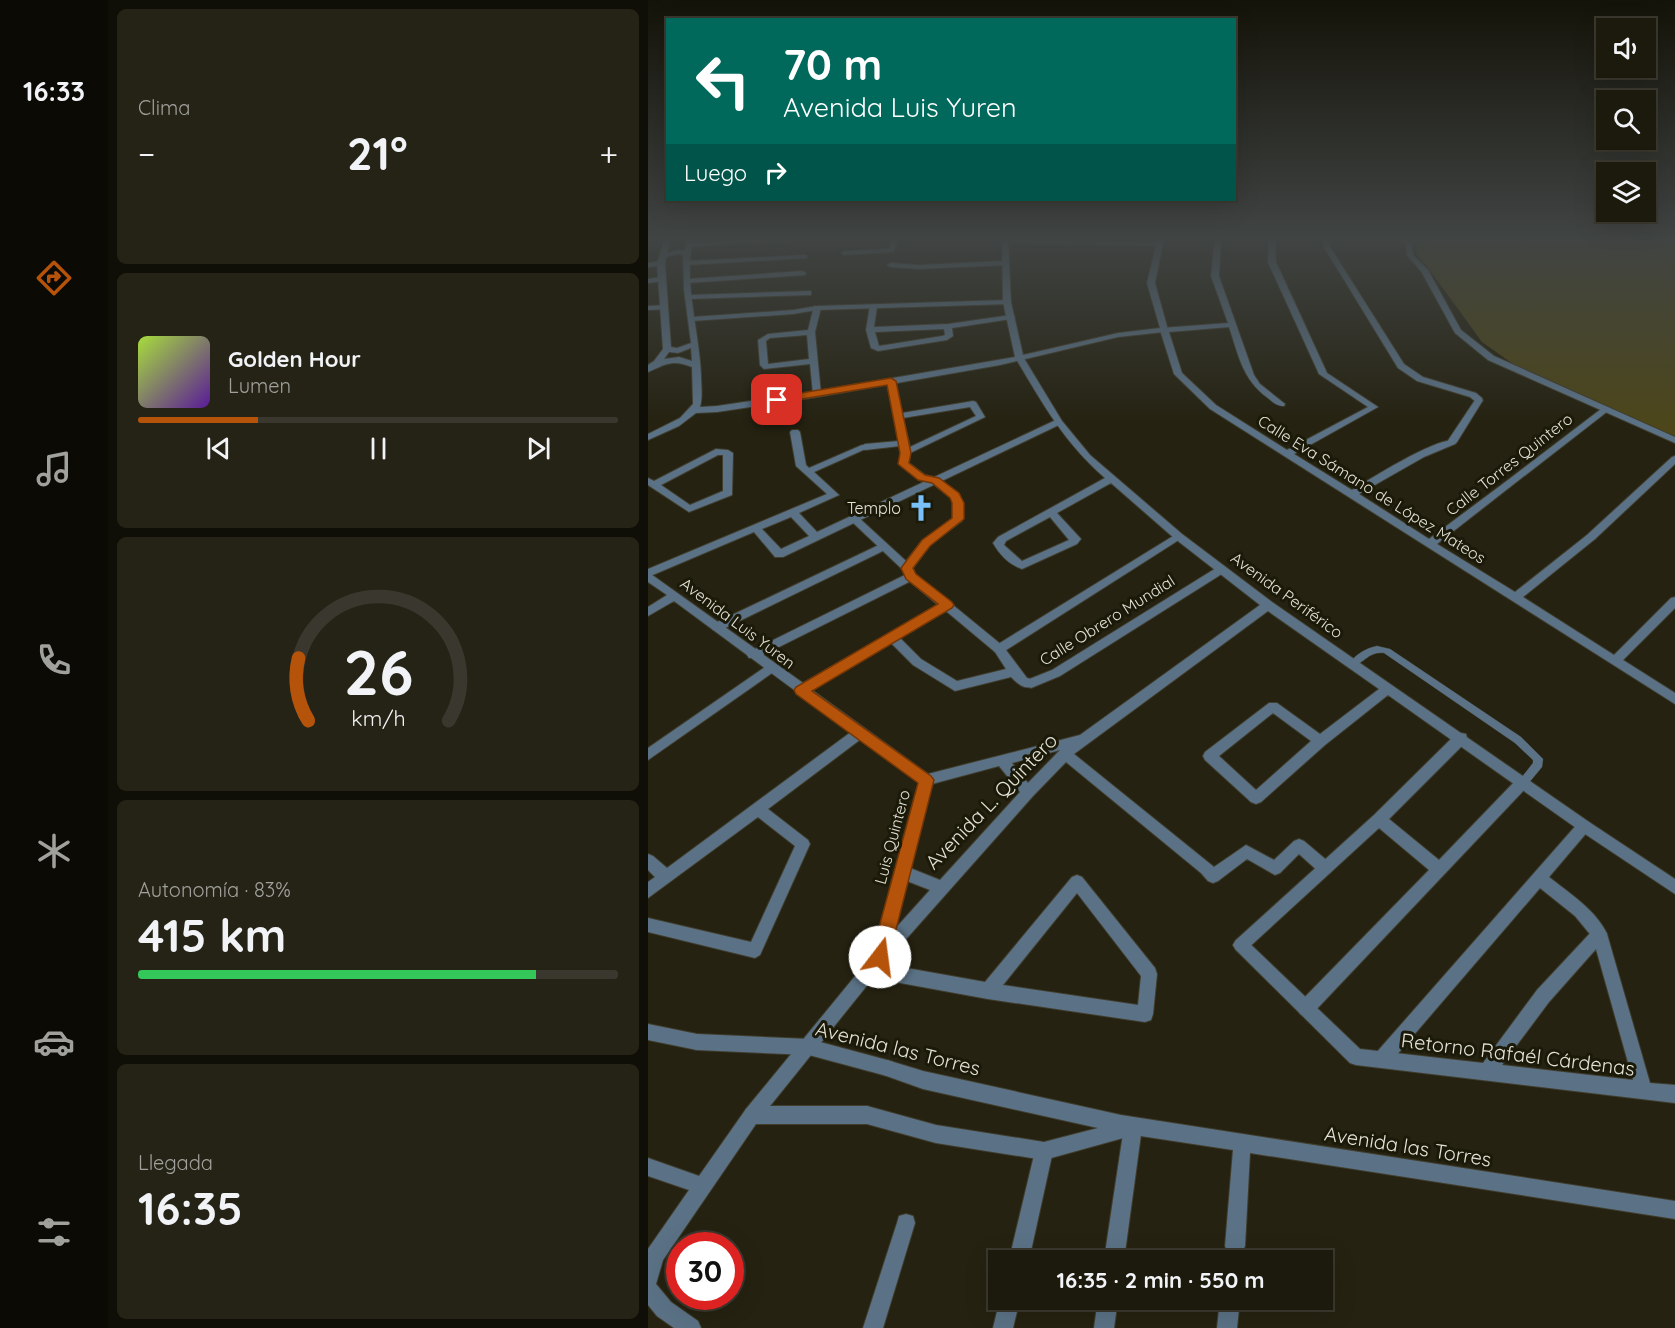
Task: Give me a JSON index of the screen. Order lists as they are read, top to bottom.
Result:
{
  "streets": {
    "street": [
      "Calle Torres Quintero",
      "Calle Eva Sámano de López Mateos",
      "Avenida Periférico",
      "Calle Obrero Mundial",
      "Avenida Luis Yuren",
      "Avenida L. Quintero",
      "Luis Quintero",
      "Avenida las Torres",
      "Retorno Rafaél Cárdenas"
    ]
  },
  "crossings": [
    ["Calle Torres Quintero", "Calle Eva Sámano de López Mateos"],
    ["Avenida Periférico", "Calle Obrero Mundial"],
    ["Avenida Periférico", "Avenida L. Quintero"],
    ["Avenida Luis Yuren", "Luis Quintero"],
    ["Avenida L. Quintero", "Luis Quintero"],
    ["Avenida L. Quintero", "Avenida las Torres"]
  ],
  "places": {
    "church": ["Templo"]
  },
  "page": {
    "tabs": "16:33",
    "tile": [
      "Clima",
      ["Autonomía · 83%", "415 km"],
      ["Llegada", "16:35"]
    ],
    "turn": ["70 m", "Avenida Luis Yuren"],
    "heat": ["−", "21°", "+"],
    "then": "Luego",
    "song": ["Golden Hour", "Lumen"],
    "limit": "30",
    "trip": "16:35 · 2 min · 550 m",
    "gauge": ["26", "km/h"]
  }
}
